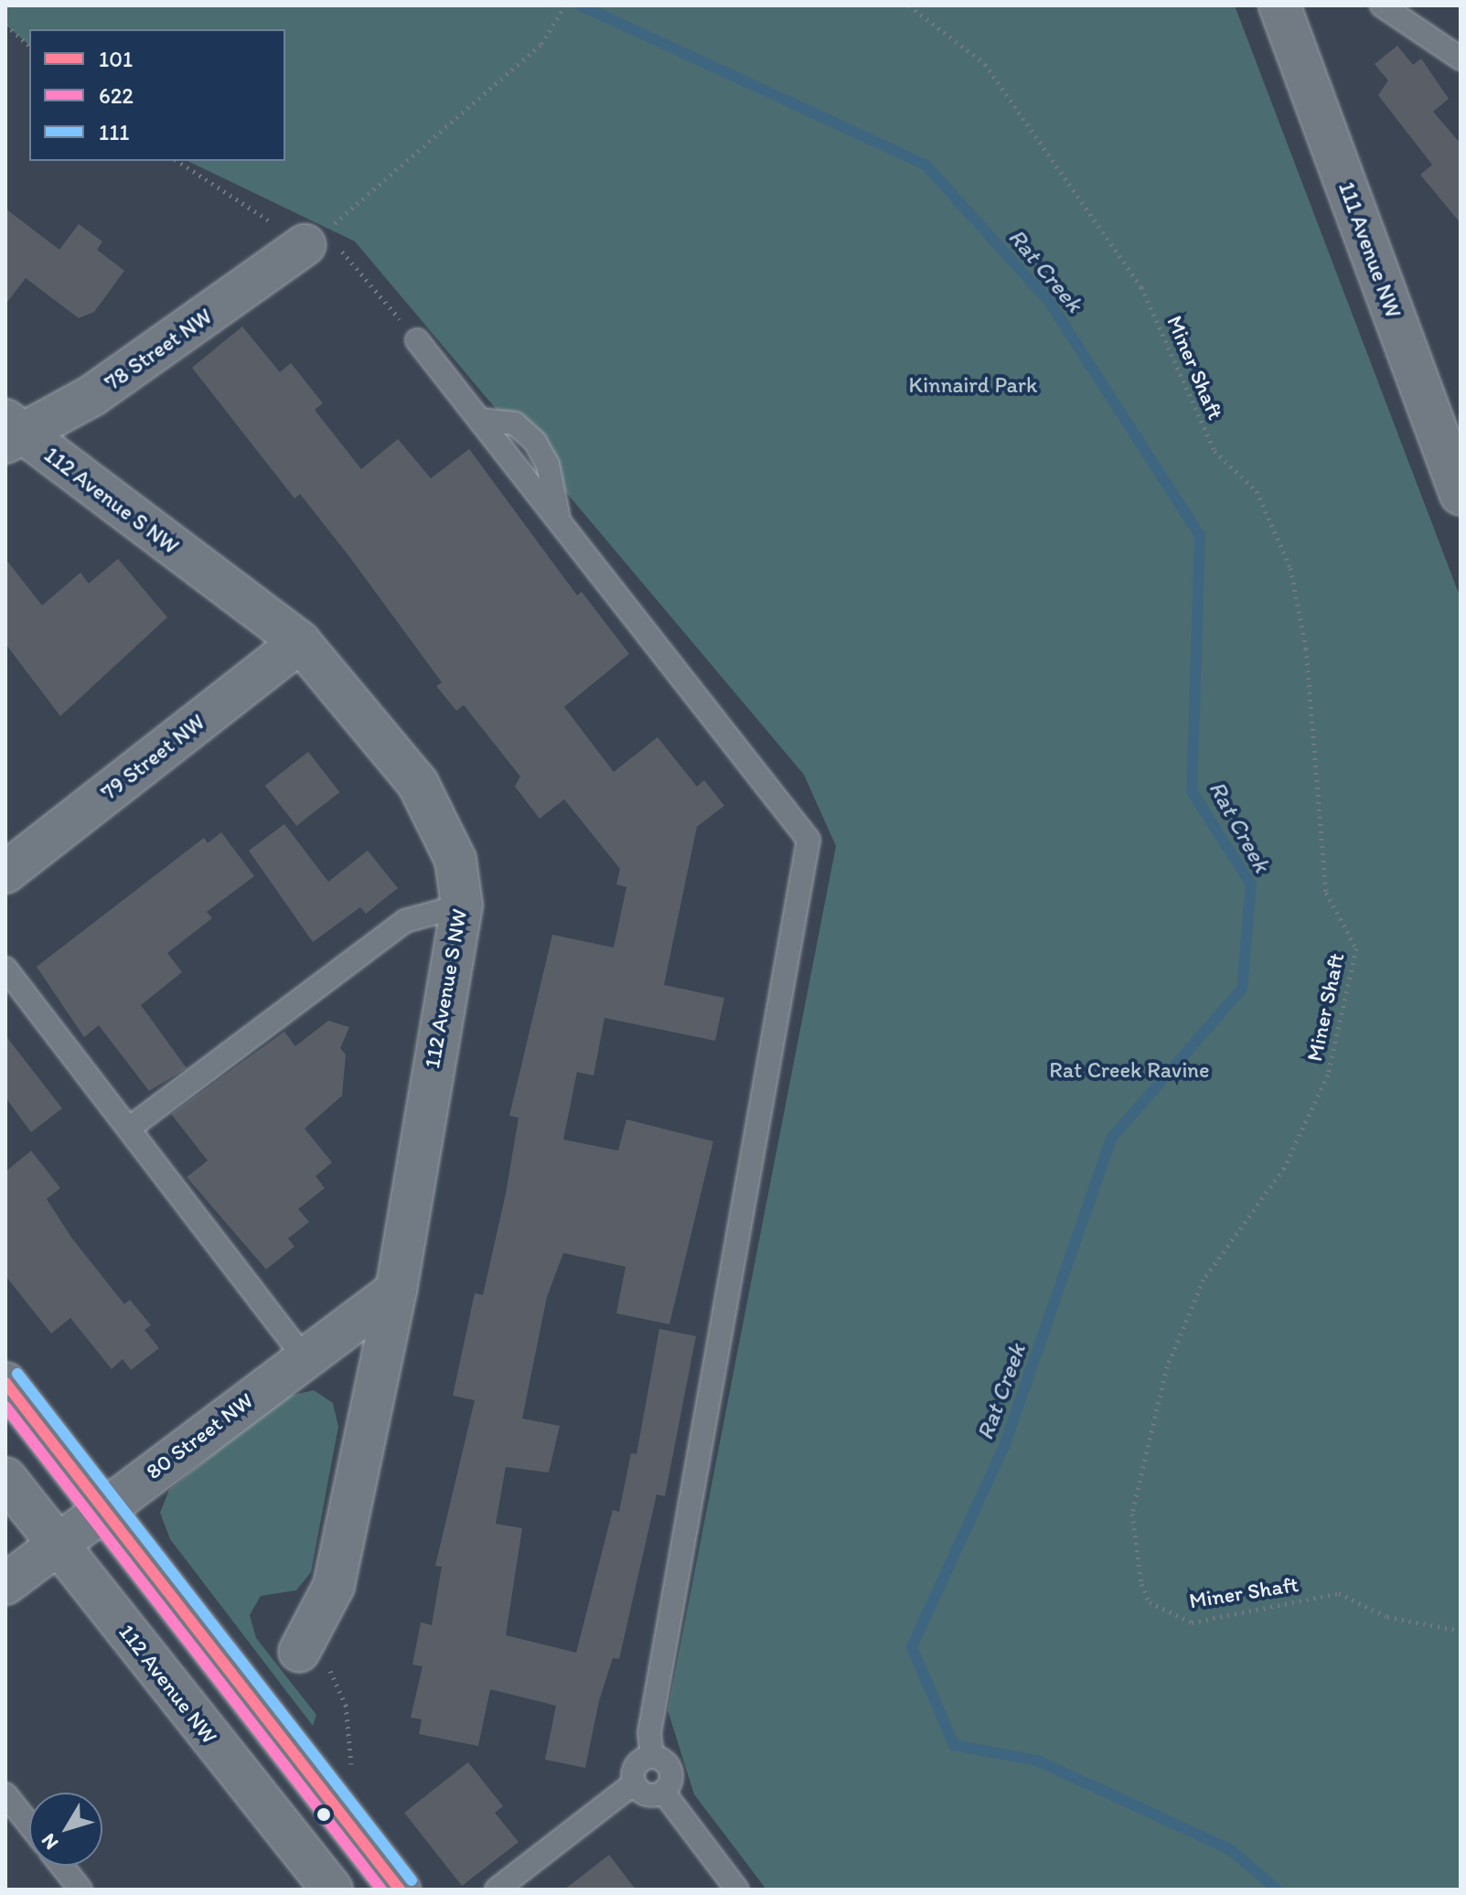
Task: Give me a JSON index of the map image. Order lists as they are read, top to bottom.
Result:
{
  "streets": {
    "street": [
      "111 Avenue NW",
      "78 Street NW",
      "112 Avenue S NW",
      "79 Street NW",
      "80 Street NW",
      "112 Avenue NW"
    ],
    "path": ["Miner Shaft"]
  },
  "crossings": [
    ["78 Street NW", "112 Avenue S NW"],
    ["112 Avenue S NW", "79 Street NW"],
    ["112 Avenue S NW", "80 Street NW"],
    ["80 Street NW", "112 Avenue NW"]
  ],
  "water": ["Rat Creek"],
  "parks": ["Kinnaird Park", "Rat Creek Ravine"],
  "lines": ["transit line 111", "transit line 101", "transit line 622"],
  "legend": ["101", "622", "111"],
  "north": "bottom left"
}
